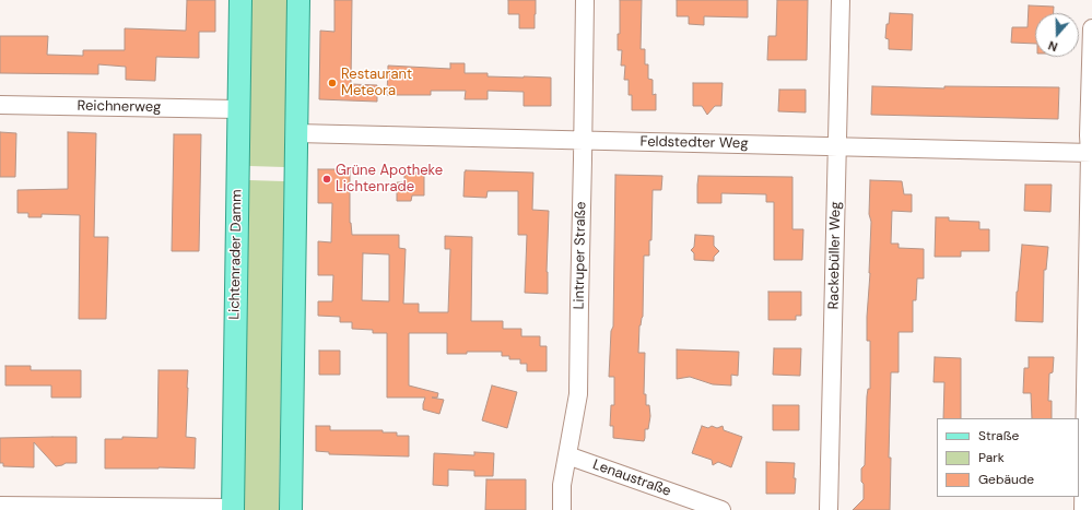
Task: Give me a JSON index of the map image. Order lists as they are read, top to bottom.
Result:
{
  "streets": {
    "main road": ["Lichtenrader Damm"],
    "street": [
      "Reichnerweg",
      "Feldstedter Weg",
      "Lintruper Straße",
      "Rackebüller Weg",
      "Lenaustraße"
    ]
  },
  "crossings": [
    ["Reichnerweg", "Lichtenrader Damm"],
    ["Feldstedter Weg", "Lintruper Straße"],
    ["Feldstedter Weg", "Rackebüller Weg"],
    ["Lintruper Straße", "Lenaustraße"]
  ],
  "places": ["Restaurant Meteora", "Grüne Apotheke Lichtenrade"],
  "legend": ["Straße", "Park", "Gebäude"],
  "north": "bottom"
}
